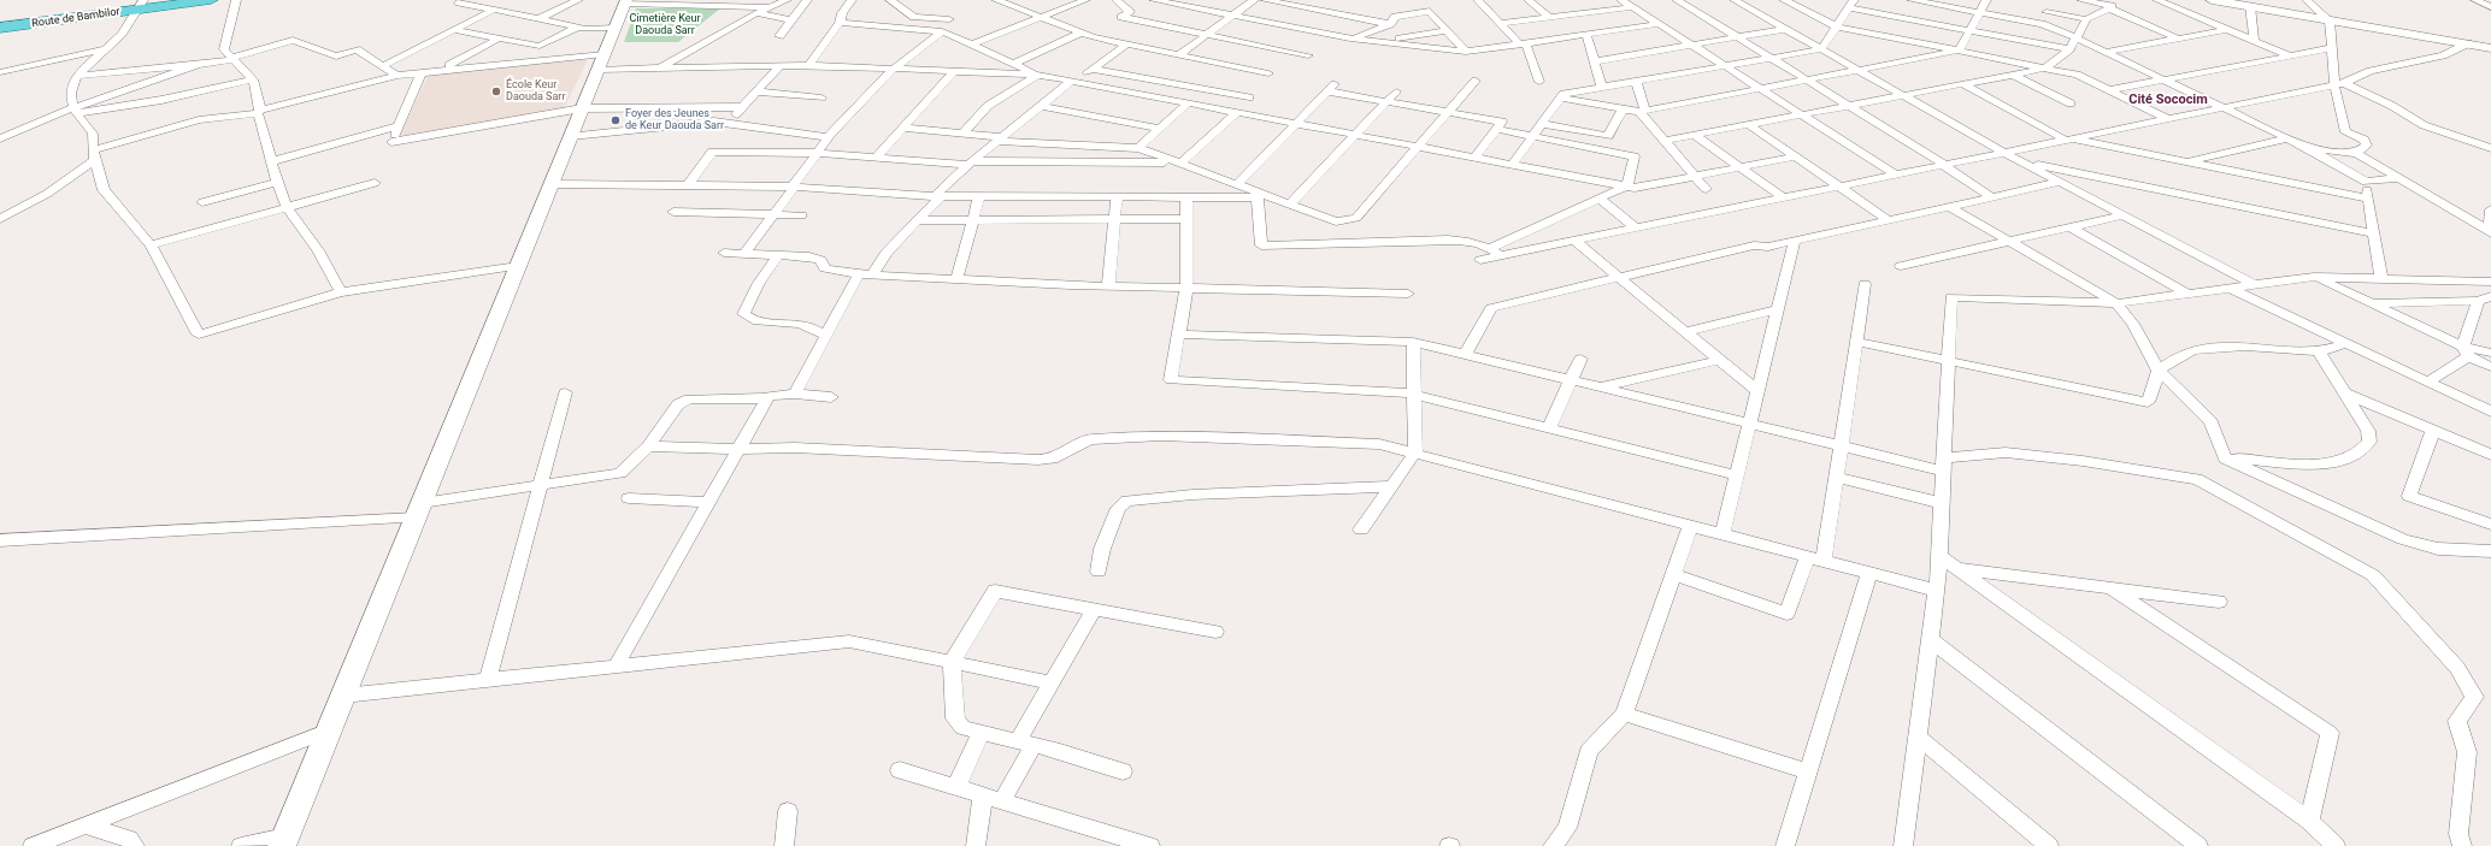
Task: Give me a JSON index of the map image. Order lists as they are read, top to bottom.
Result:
{
  "streets": {
    "main road": ["Route de Bambilor"]
  },
  "districts": ["Cité Sococim"],
  "parks": ["Cimetière Keur Daouda Sarr"],
  "places": ["École Keur Daouda Sarr", "Foyer des Jeunes de Keur Daouda Sarr"]
}
